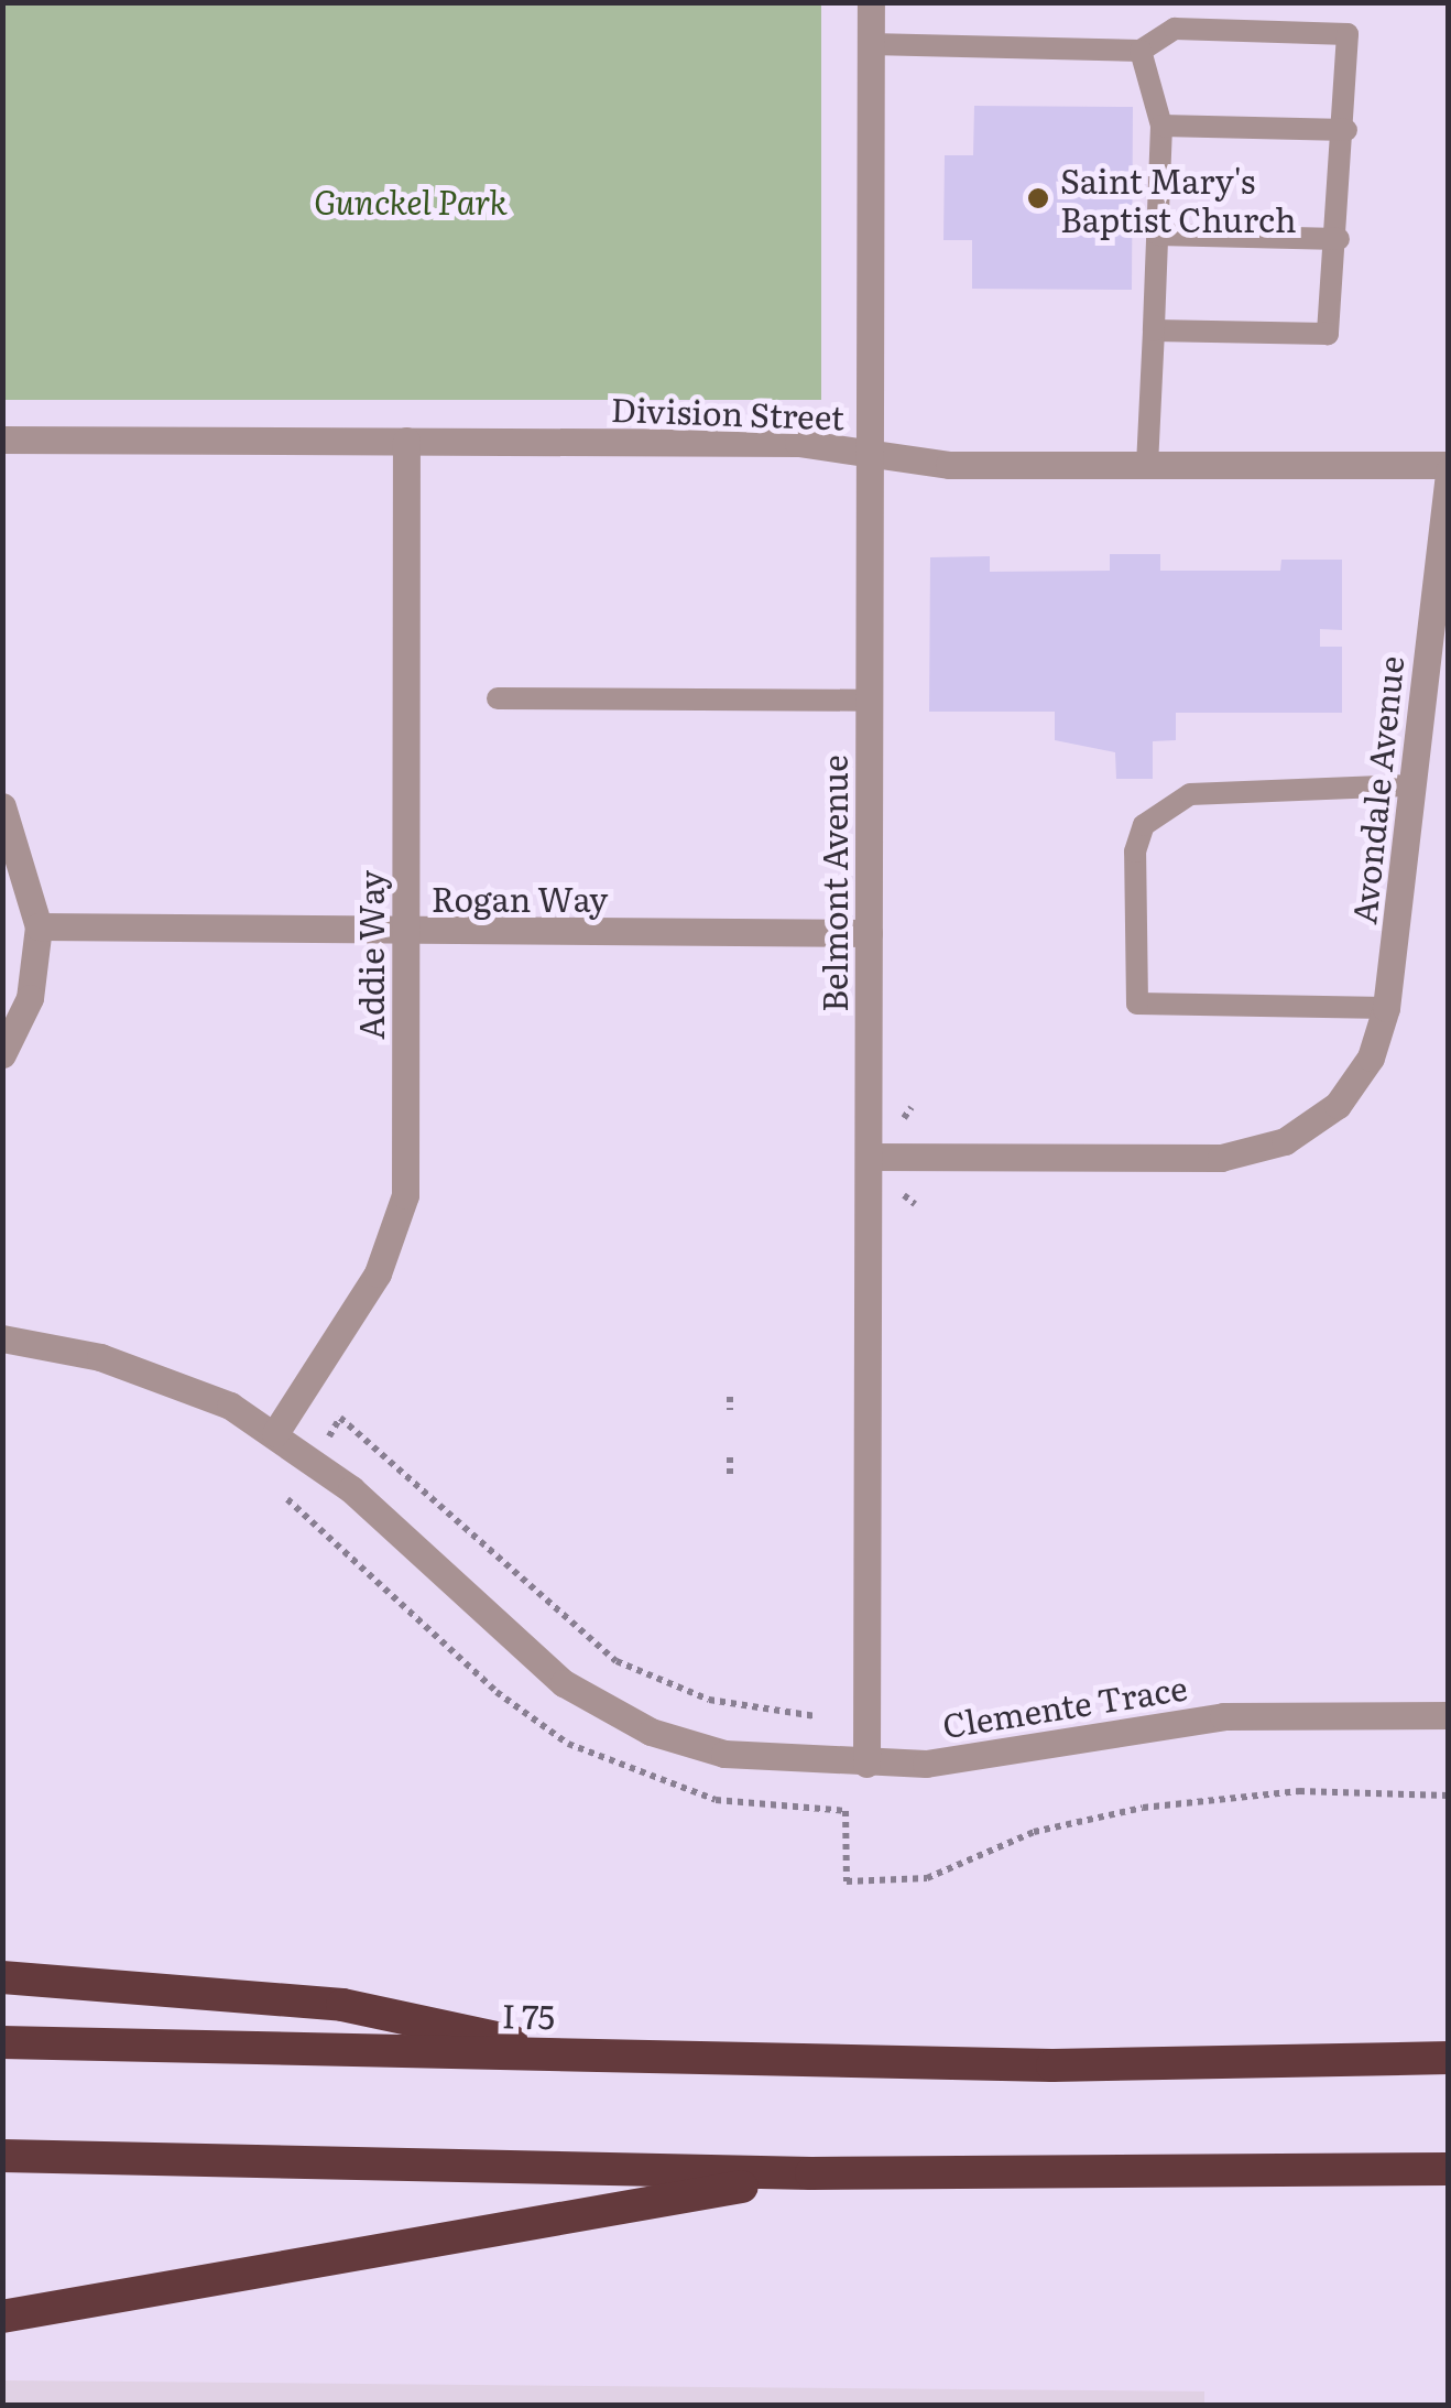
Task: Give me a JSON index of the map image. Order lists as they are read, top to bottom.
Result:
{
  "streets": {
    "highway": ["I 75"],
    "street": [
      "Division Street",
      "Avondale Avenue",
      "Belmont Avenue",
      "Rogan Way",
      "Addie Way",
      "Clemente Trace"
    ]
  },
  "crossings": [
    ["Division Street", "Avondale Avenue"],
    ["Division Street", "Belmont Avenue"],
    ["Division Street", "Addie Way"],
    ["Avondale Avenue", "Belmont Avenue"],
    ["Belmont Avenue", "Rogan Way"],
    ["Belmont Avenue", "Clemente Trace"],
    ["Rogan Way", "Addie Way"],
    ["Addie Way", "Clemente Trace"]
  ],
  "parks": ["Gunckel Park"],
  "places": ["Saint Mary's Baptist Church"]
}
